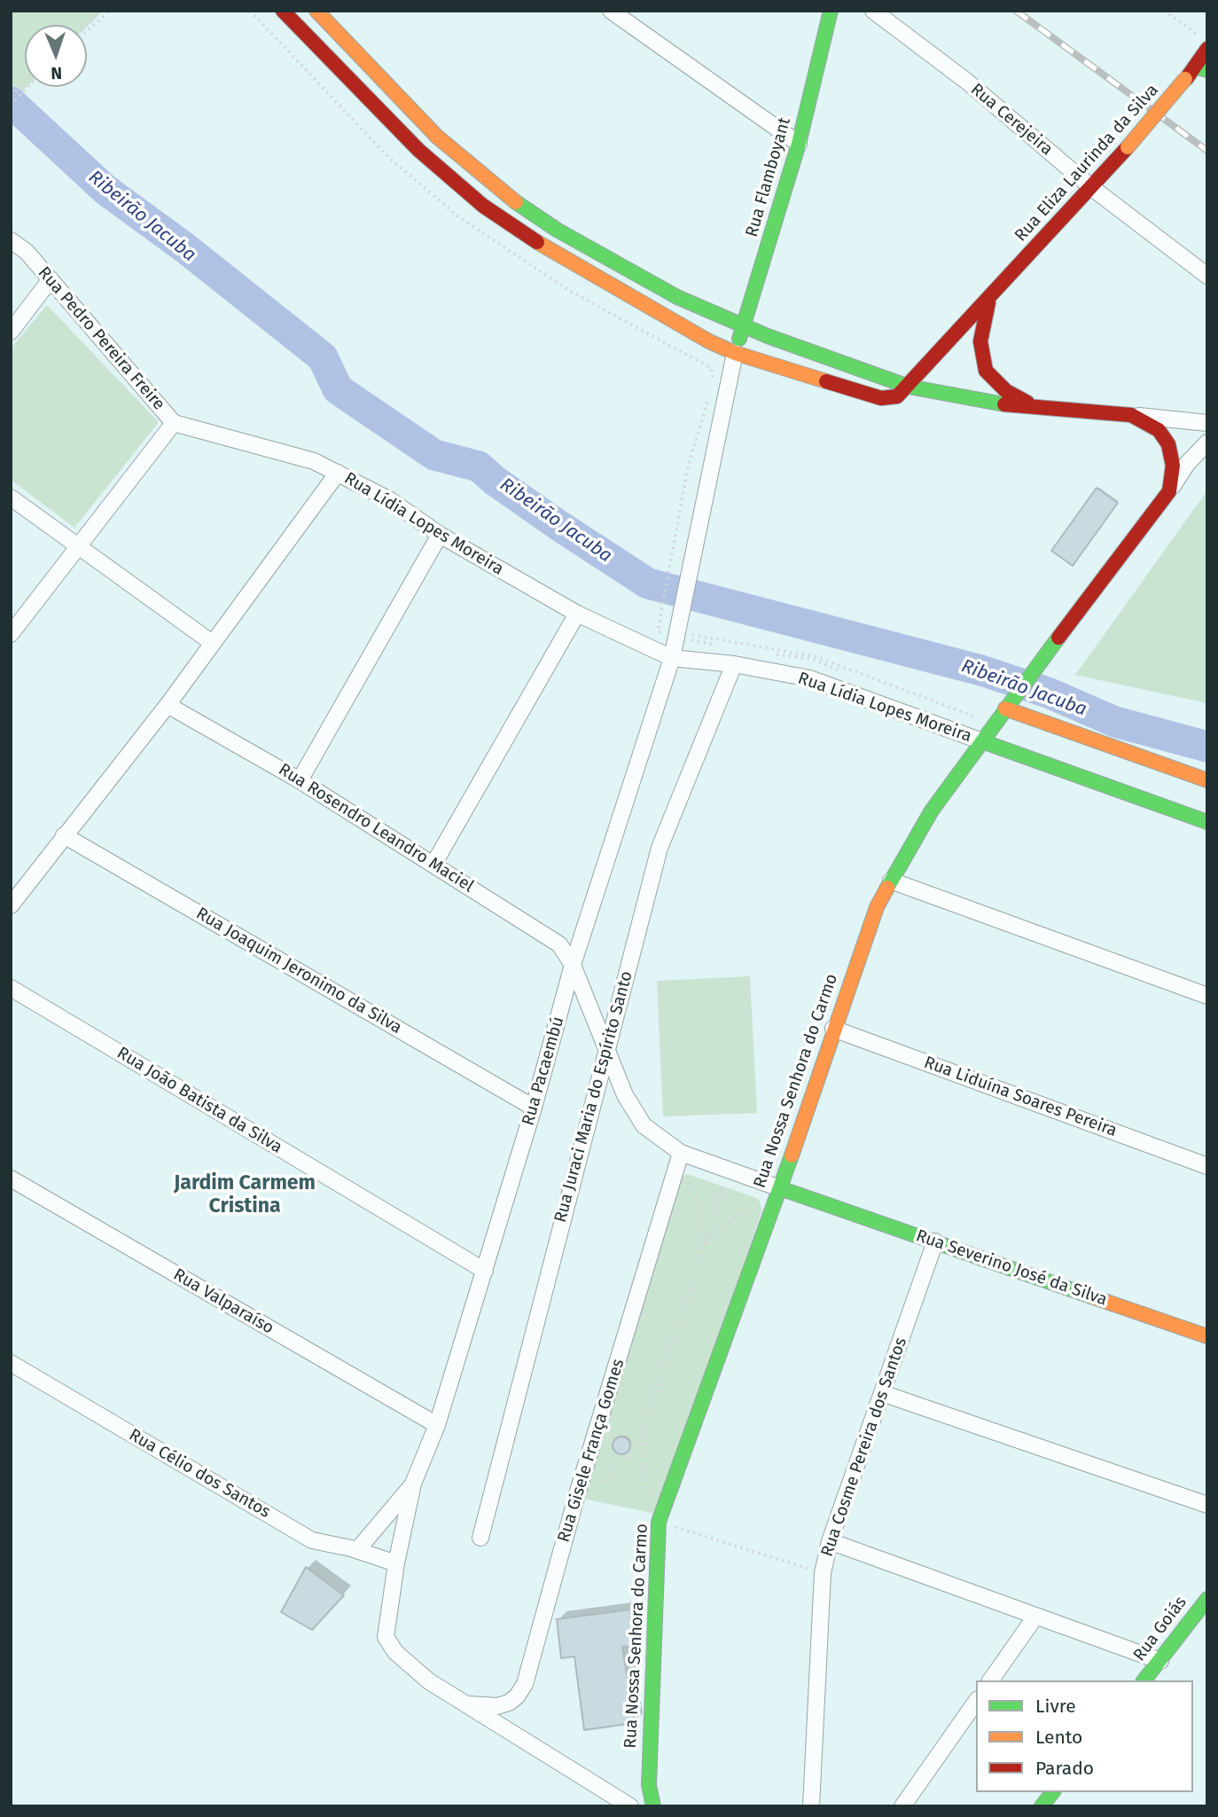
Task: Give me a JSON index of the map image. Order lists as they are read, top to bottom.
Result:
{
  "streets": {
    "main road": [
      "Rua Eliza Laurinda da Silva",
      "Rua Flamboyant",
      "Rua Nossa Senhora do Carmo",
      "Rua Severino José da Silva",
      "Rua Goiás"
    ],
    "street": [
      "Rua Cerejeira",
      "Rua Pedro Pereira Freire",
      "Rua Lídia Lopes Moreira",
      "Rua Rosendro Leandro Maciel",
      "Rua Joaquim Jeronimo da Silva",
      "Rua Pacaembú",
      "Rua Juraci Maria do Espírito Santo",
      "Rua Liduína Soares Pereira",
      "Rua João Batista da Silva",
      "Rua Valparaíso",
      "Rua Cosme Pereira dos Santos",
      "Rua Gisele França Gomes",
      "Rua Célio dos Santos"
    ]
  },
  "crossings": [
    ["Rua Cerejeira", "Rua Eliza Laurinda da Silva"],
    ["Rua Flamboyant", "Rua Pacaembú"],
    ["Rua Pedro Pereira Freire", "Rua Lídia Lopes Moreira"],
    ["Rua Lídia Lopes Moreira", "Rua Rosendro Leandro Maciel"],
    ["Rua Lídia Lopes Moreira", "Rua Joaquim Jeronimo da Silva"],
    ["Rua Lídia Lopes Moreira", "Rua Pacaembú"],
    ["Rua Lídia Lopes Moreira", "Rua Nossa Senhora do Carmo"],
    ["Rua Lídia Lopes Moreira", "Rua Juraci Maria do Espírito Santo"],
    ["Rua Rosendro Leandro Maciel", "Rua Pacaembú"],
    ["Rua Rosendro Leandro Maciel", "Rua Severino José da Silva"],
    ["Rua Joaquim Jeronimo da Silva", "Rua Pacaembú"],
    ["Rua Pacaembú", "Rua João Batista da Silva"],
    ["Rua Pacaembú", "Rua Severino José da Silva"],
    ["Rua Pacaembú", "Rua Valparaíso"],
    ["Rua Pacaembú", "Rua Gisele França Gomes"],
    ["Rua Pacaembú", "Rua Célio dos Santos"],
    ["Rua Nossa Senhora do Carmo", "Rua Liduína Soares Pereira"],
    ["Rua Nossa Senhora do Carmo", "Rua Severino José da Silva"],
    ["Rua Juraci Maria do Espírito Santo", "Rua Severino José da Silva"],
    ["Rua Severino José da Silva", "Rua Cosme Pereira dos Santos"],
    ["Rua Severino José da Silva", "Rua Gisele França Gomes"]
  ],
  "districts": ["Jardim Carmem Cristina"],
  "water": ["Ribeirão Jacuba"],
  "legend": ["Livre", "Lento", "Parado"],
  "north": "bottom"
}
